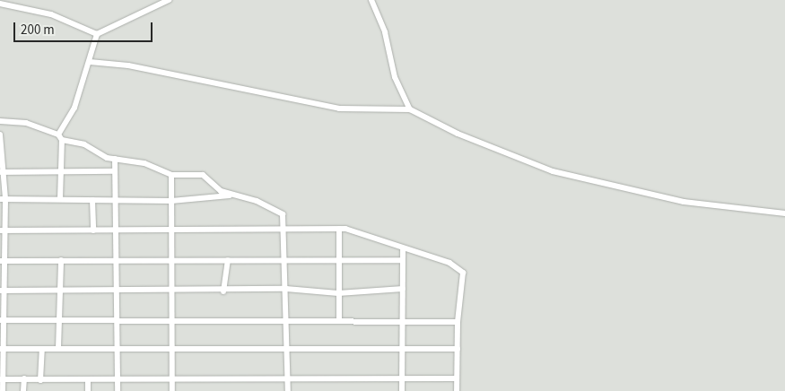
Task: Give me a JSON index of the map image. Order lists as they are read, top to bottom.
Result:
{
  "scale_bar": "200 m"
}
